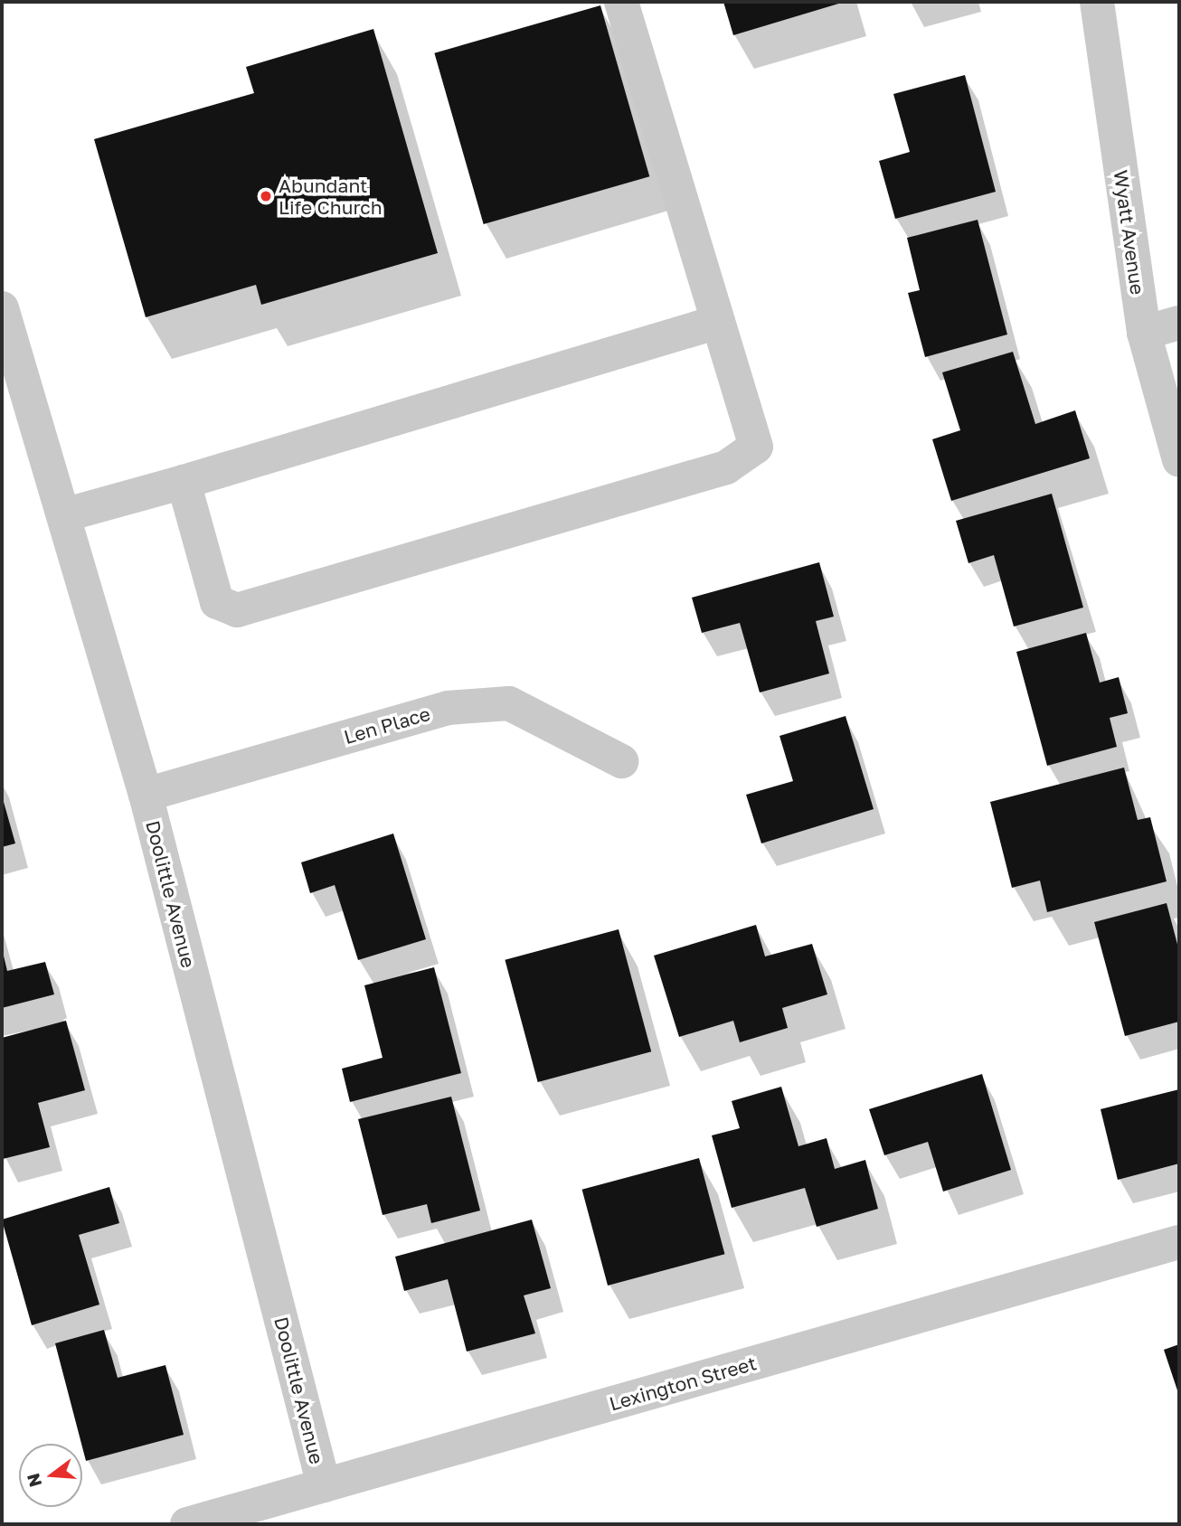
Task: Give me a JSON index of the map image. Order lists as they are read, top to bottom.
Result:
{
  "streets": {
    "street": [
      "Wyatt Avenue",
      "Len Place",
      "Doolittle Avenue",
      "Lexington Street"
    ]
  },
  "crossings": [
    ["Len Place", "Doolittle Avenue"],
    ["Doolittle Avenue", "Lexington Street"]
  ],
  "places": ["Abundant Life Church"],
  "north": "left"
}
